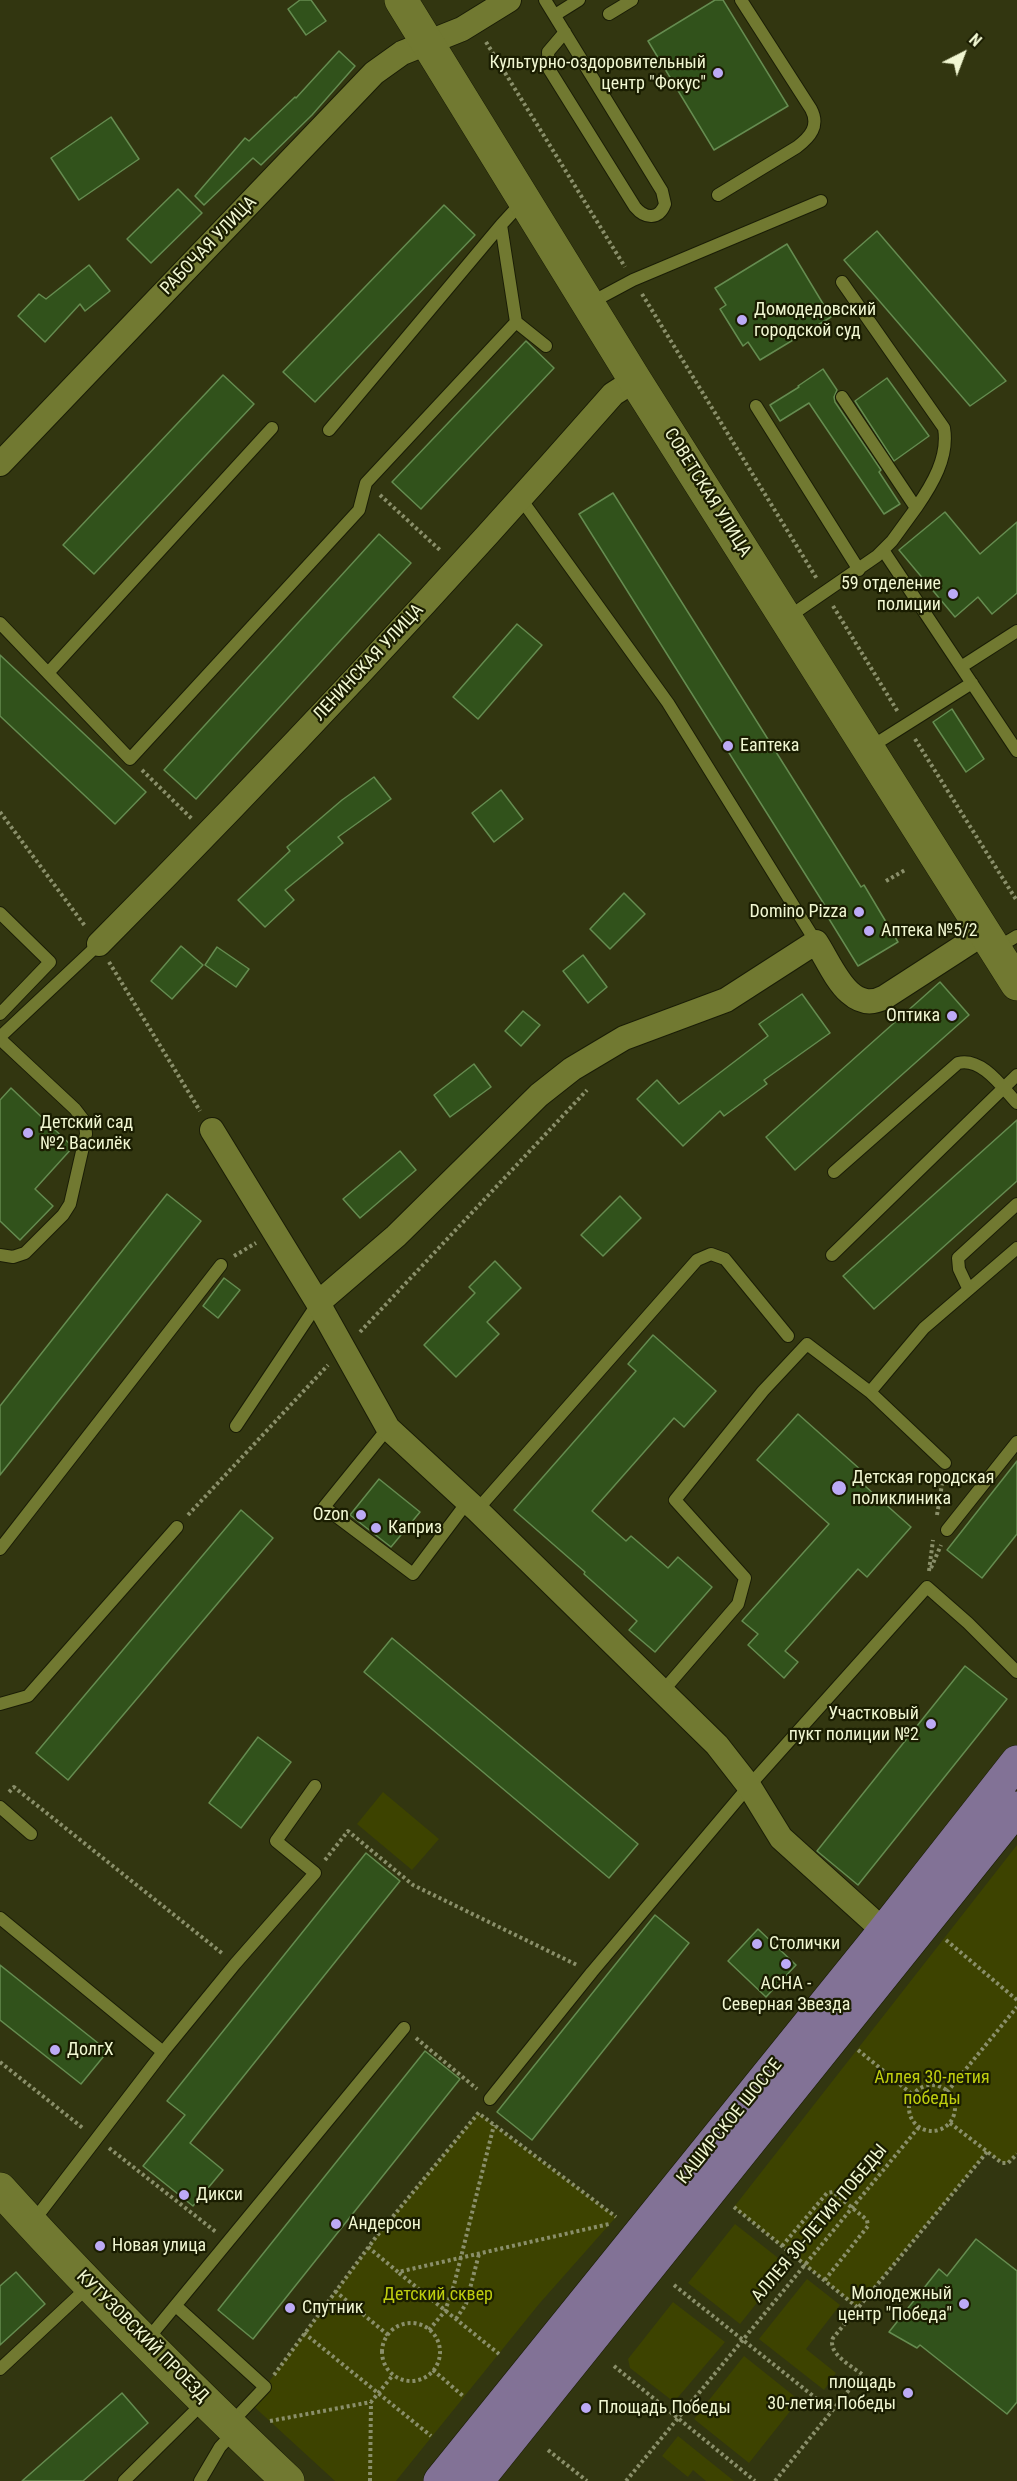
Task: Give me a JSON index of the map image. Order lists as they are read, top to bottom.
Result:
{
  "streets": {
    "main road": ["СОВЕТСКАЯ УЛИЦА", "КАШИРСКОЕ ШОССЕ", "КУТУЗОВСКИЙ ПРОЕЗД"],
    "street": ["РАБОЧАЯ УЛИЦА", "ЛЕНИНСКАЯ УЛИЦА"],
    "path": ["АЛЛЕЯ 30-ЛЕТИЯ ПОБЕДЫ"]
  },
  "crossings": [
    ["РАБОЧАЯ УЛИЦА", "СОВЕТСКАЯ УЛИЦА"],
    ["СОВЕТСКАЯ УЛИЦА", "ЛЕНИНСКАЯ УЛИЦА"]
  ],
  "parks": ["Аллея 30-летия победы", "Детский сквер"],
  "places": [
    "Культурно-оздоровительный центр \"Фокус\"",
    "Домодедовский городской суд",
    "59 отделение полиции",
    "Еаптека",
    "Domino Pizza",
    "Аптека №5/2",
    "Оптика",
    "Детский сад №2 Василёк",
    "Детская городская поликлиника",
    "Ozon",
    "Каприз",
    "Участковый пукт полиции №2",
    "Столички",
    "АСНА - Северная Звезда",
    "ДолгХ",
    "Дикси",
    "Андерсон",
    "Новая улица",
    "Молодежный центр \"Победа\"",
    "Спутник",
    "площадь 30-летия Победы",
    "Площадь Победы"
  ],
  "north": "top right"
}
